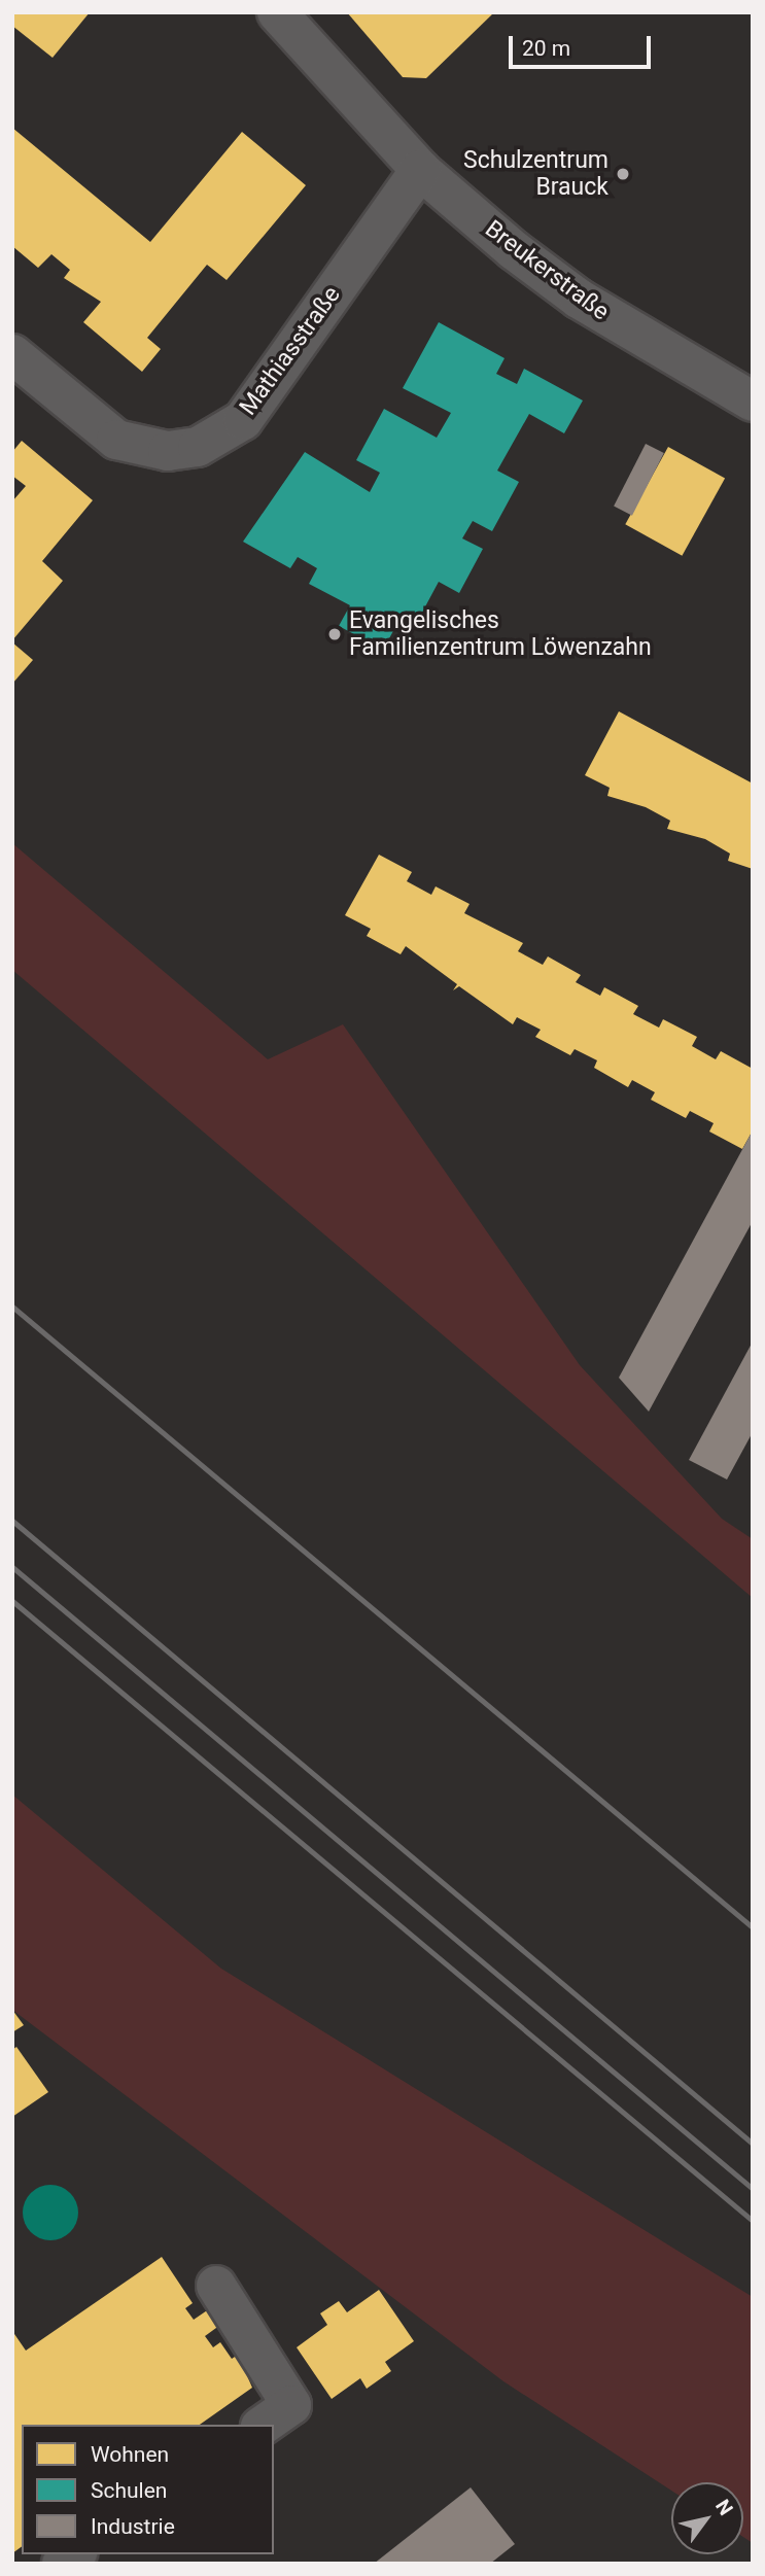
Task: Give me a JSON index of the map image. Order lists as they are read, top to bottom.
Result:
{
  "streets": {
    "street": ["Breukerstraße", "Mathiasstraße"]
  },
  "crossings": [
    ["Breukerstraße", "Mathiasstraße"]
  ],
  "places": ["Schulzentrum Brauck", "Evangelisches Familienzentrum Löwenzahn"],
  "legend": ["Wohnen", "Schulen", "Industrie"],
  "scale_bar": "20 m",
  "north": "top right"
}
